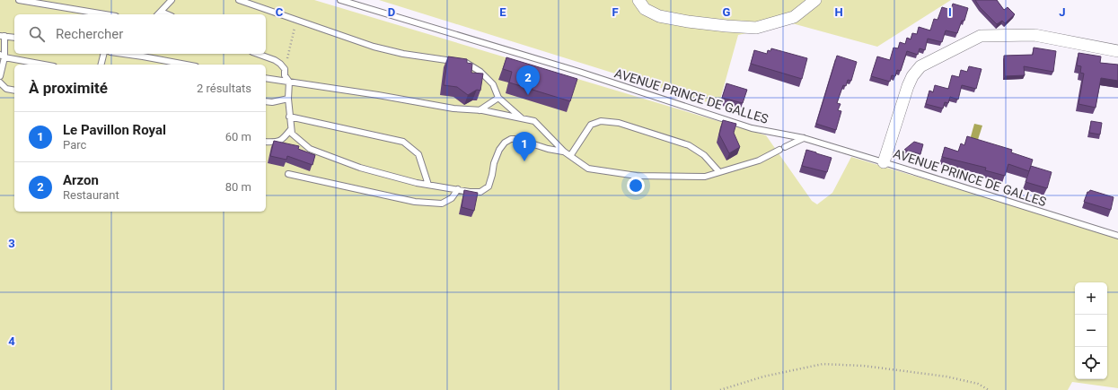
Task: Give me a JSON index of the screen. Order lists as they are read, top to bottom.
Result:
{
  "streets": {
    "lane": ["AVENUE PRINCE DE GALLES"]
  },
  "page": {
    "search": "Rechercher",
    "heading": ["À proximité", "2 résultats"],
    "pins": ["2", "1"],
    "list": [
      {
        "mark": "1",
        "name": "Le Pavillon Royal",
        "note": "Parc",
        "value": "60 m"
      },
      {
        "mark": "2",
        "name": "Arzon",
        "note": "Restaurant",
        "value": "80 m"
      }
    ],
    "map_buttons": ["+", "−"]
  },
  "grid": {
    "columns": [
      "C",
      "D",
      "E",
      "F",
      "G",
      "H",
      "I",
      "J"
    ],
    "rows": ["3", "4"]
  }
}
